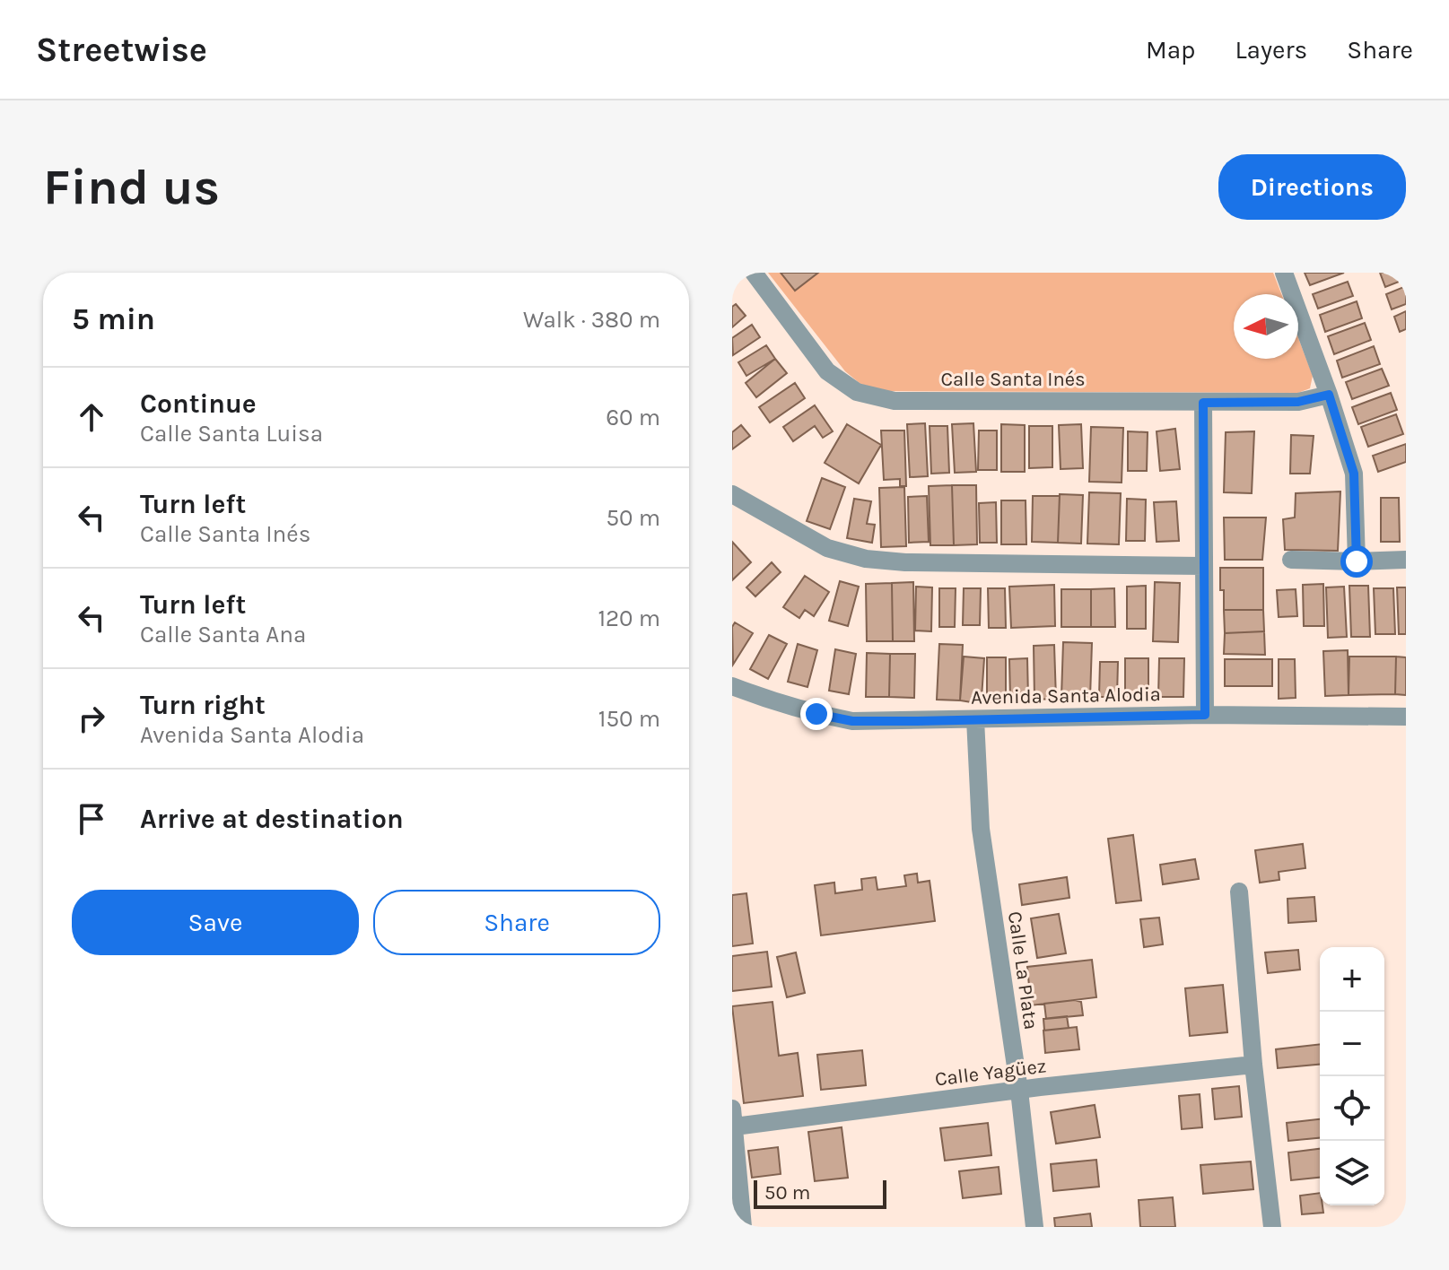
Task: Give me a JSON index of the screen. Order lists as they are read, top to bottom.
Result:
{
  "streets": {
    "street": [
      "Calle Santa Inés",
      "Avenida Santa Alodia",
      "Calle La Plata",
      "Calle Yagüez"
    ]
  },
  "crossings": [
    ["Avenida Santa Alodia", "Calle La Plata"],
    ["Calle La Plata", "Calle Yagüez"]
  ],
  "scale_bar": "50 m",
  "north": "left",
  "page": {
    "header": "Streetwise",
    "nav": ["Map", "Layers", "Share"],
    "buttons": [
      "Directions",
      ["Save", "Share"]
    ],
    "title": "Find us",
    "heading": ["5 min", "Walk · 380 m"],
    "list": [
      ["Continue", "Calle Santa Luisa", "60 m"],
      ["Turn left", "Calle Santa Inés", "50 m"],
      ["Turn left", "Calle Santa Ana", "120 m"],
      ["Turn right", "Avenida Santa Alodia", "150 m"],
      "Arrive at destination"
    ],
    "map_buttons": ["+", "−"],
    "scale": "50 m"
  }
}
